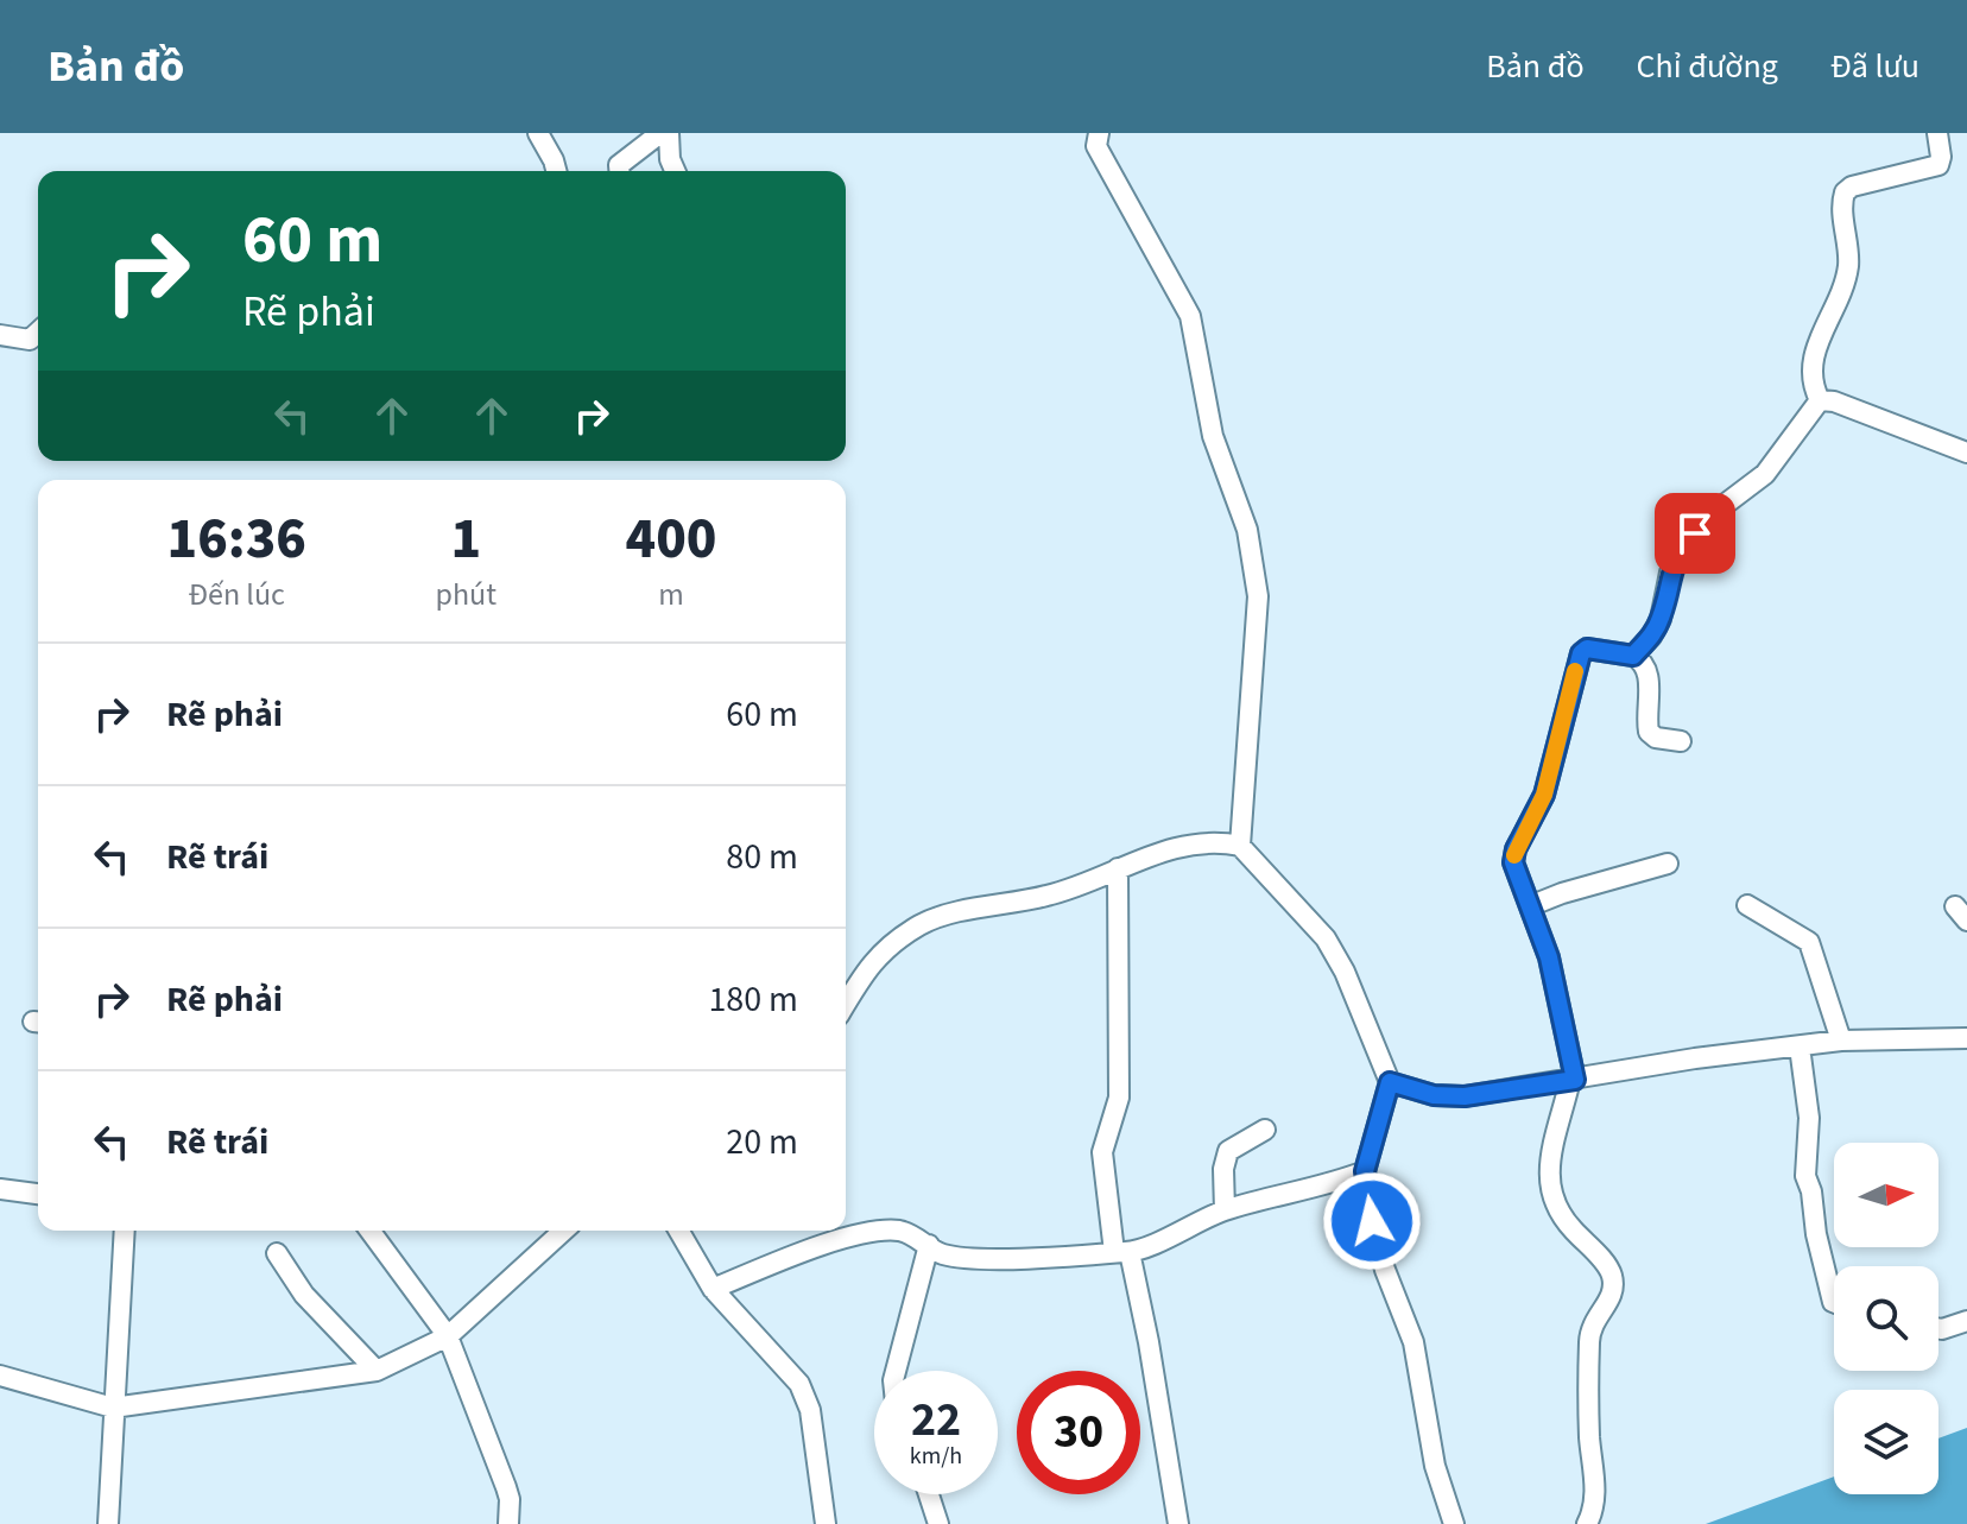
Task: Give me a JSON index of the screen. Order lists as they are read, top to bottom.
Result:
{
  "north": "right",
  "page": {
    "header": "Bản đồ",
    "nav": ["Bản đồ", "Chỉ đường", "Đã lưu"],
    "turn": ["60 m", "Rẽ phải"],
    "eta": [
      "16:36",
      "Đến lúc",
      "1",
      "phút",
      "400",
      "m"
    ],
    "list": [
      {
        "name": "Rẽ phải",
        "value": "60 m"
      },
      {
        "name": "Rẽ trái",
        "value": "80 m"
      },
      {
        "name": "Rẽ phải",
        "value": "180 m"
      },
      {
        "name": "Rẽ trái",
        "value": "20 m"
      }
    ],
    "speed": "22 km/h",
    "limit": "30"
  }
}
